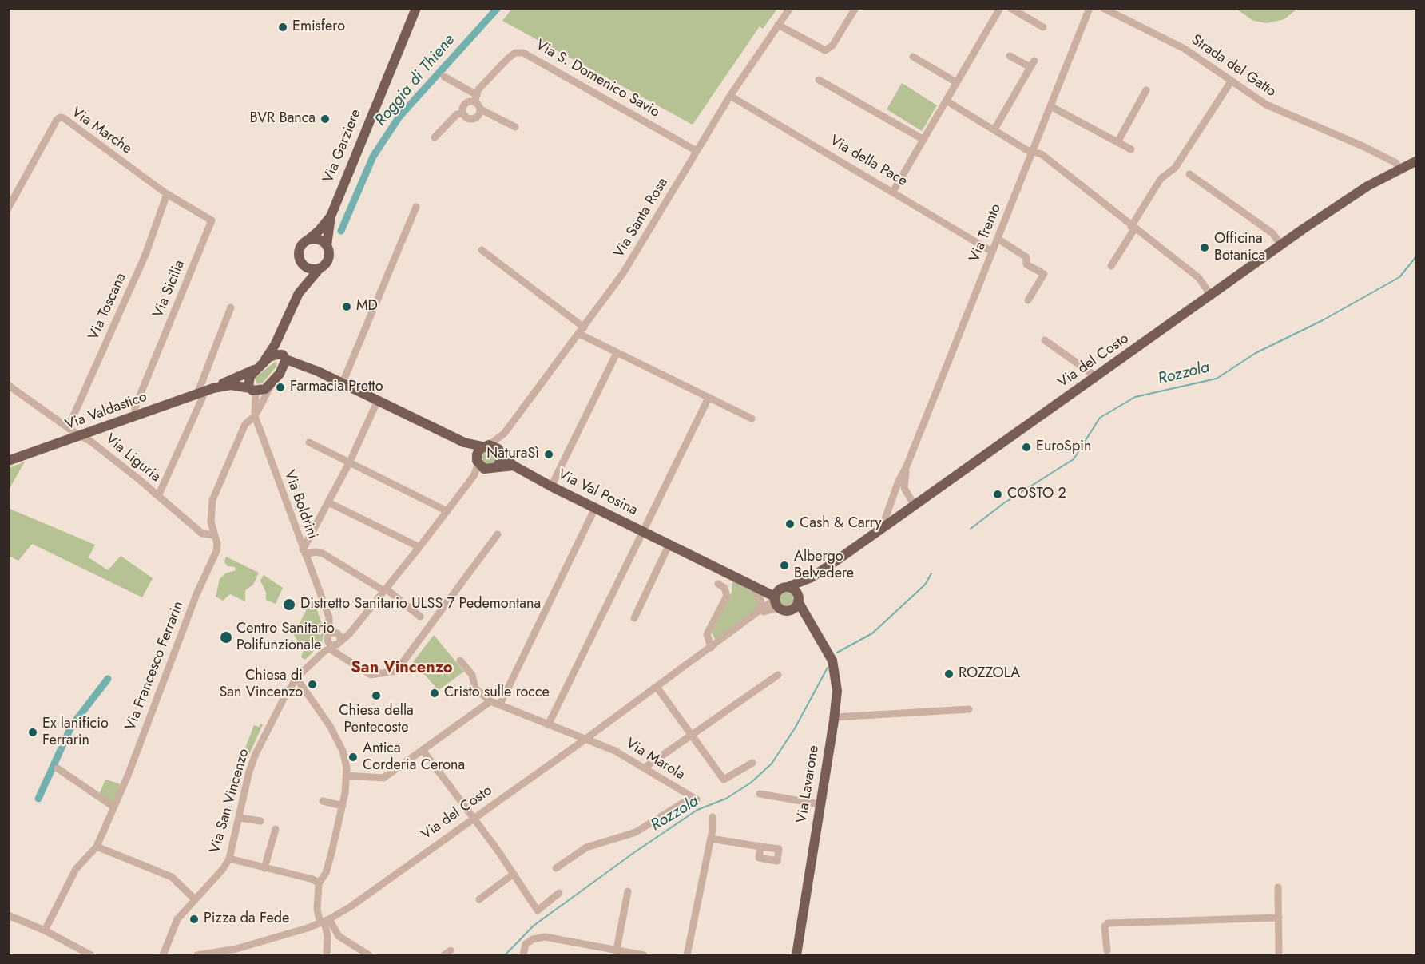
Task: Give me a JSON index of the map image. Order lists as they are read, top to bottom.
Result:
{
  "streets": {
    "main road": [
      "Via Garziere",
      "Via del Costo",
      "Via Valdastico",
      "Via Val Posina",
      "Via Lavarone"
    ],
    "street": [
      "Strada del Gatto",
      "Via S. Domenico Savio",
      "Via Marche",
      "Via della Pace",
      "Via Santa Rosa",
      "Via Trento",
      "Via Sicilia",
      "Via Toscana",
      "Via Liguria",
      "Via Boldrini",
      "Via Francesco Ferrarin",
      "Via Marola",
      "Via San Vincenzo"
    ]
  },
  "crossings": [
    ["Strada del Gatto", "Via del Costo"],
    ["Via S. Domenico Savio", "Via Santa Rosa"],
    ["Via Marche", "Via Sicilia"],
    ["Via Marche", "Via Toscana"],
    ["Via Garziere", "Via Valdastico"],
    ["Via Garziere", "Via Val Posina"],
    ["Via della Pace", "Via Santa Rosa"],
    ["Via della Pace", "Via Trento"],
    ["Via Santa Rosa", "Via Val Posina"],
    ["Via Trento", "Via del Costo"],
    ["Via Sicilia", "Via Toscana"],
    ["Via Sicilia", "Via Valdastico"],
    ["Via Toscana", "Via Liguria"],
    ["Via del Costo", "Via Val Posina"],
    ["Via del Costo", "Via Marola"],
    ["Via del Costo", "Via Lavarone"],
    ["Via Valdastico", "Via Liguria"],
    ["Via Valdastico", "Via Val Posina"],
    ["Via Liguria", "Via Francesco Ferrarin"],
    ["Via Val Posina", "Via Lavarone"],
    ["Via Boldrini", "Via Francesco Ferrarin"],
    ["Via Boldrini", "Via San Vincenzo"]
  ],
  "districts": ["San Vincenzo"],
  "water": ["Roggia di Thiene", "Rozzola"],
  "places": [
    "Emisfero",
    "BVR Banca",
    "Officina Botanica",
    "MD",
    "Farmacia Pretto",
    "EuroSpin",
    "NaturaSì",
    "COSTO 2",
    "Cash & Carry",
    "Albergo Belvedere",
    "Distretto Sanitario ULSS 7 Pedemontana",
    "Centro Sanitario Polifunzionale",
    "ROZZOLA",
    "Chiesa di San Vincenzo",
    "Cristo sulle rocce",
    "Chiesa della Pentecoste",
    "Ex lanificio Ferrarin",
    "Antica Corderia Cerona",
    "Pizza da Fede"
  ]
}
